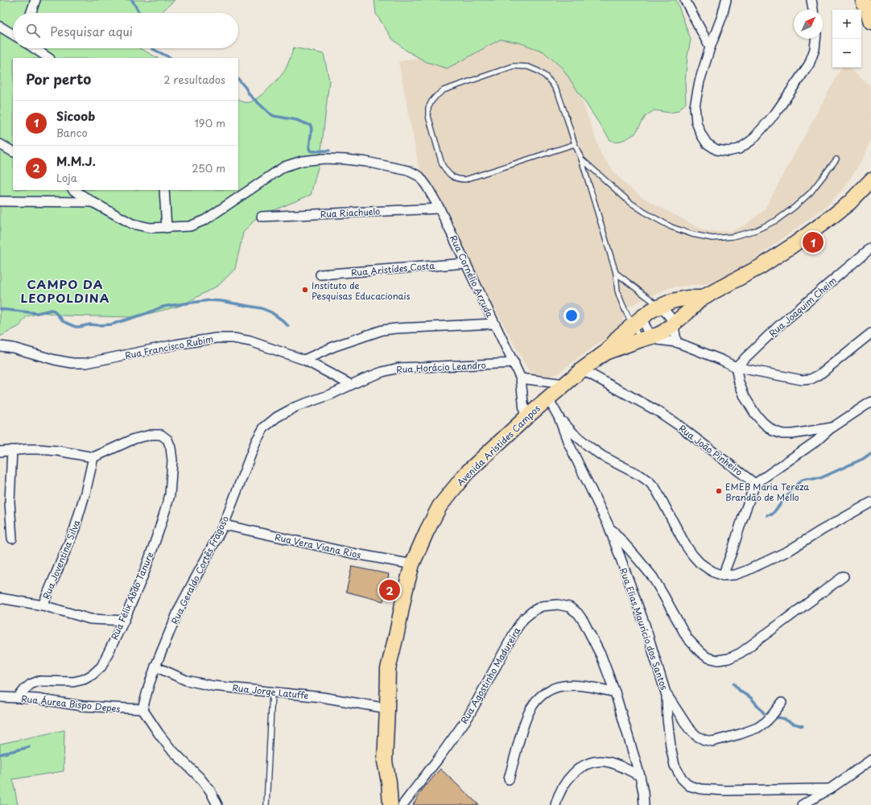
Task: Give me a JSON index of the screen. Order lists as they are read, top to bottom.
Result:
{
  "streets": {
    "highway": ["Avenida Aristides Campos"],
    "street": [
      "Rua Riachuelo",
      "Rua Aristídes Costa",
      "Rua Cornélio Arruda",
      "Rua Joaquim Cheim",
      "Rua Francisco Rubim",
      "Rua Horácio Leandro",
      "Rua João Pinheiro",
      "Rua Vera Viana Rios",
      "Rua Joventina Silva",
      "Rua Geraldo Cortês Fragoso",
      "Rua Félix Abdo Tanure",
      "Rua Elias Maurício dos Santos",
      "Rua Agostinho Madureira",
      "Rua Jorge Latuffe",
      "Rua Áurea Bispo Depes"
    ]
  },
  "crossings": [
    ["Rua Riachuelo", "Rua Cornélio Arruda"],
    ["Rua Aristídes Costa", "Rua Cornélio Arruda"],
    ["Rua Cornélio Arruda", "Rua Horácio Leandro"],
    ["Rua Cornélio Arruda", "Avenida Aristides Campos"],
    ["Rua Francisco Rubim", "Rua Horácio Leandro"],
    ["Rua Francisco Rubim", "Rua Geraldo Cortês Fragoso"],
    ["Rua Horácio Leandro", "Rua Geraldo Cortês Fragoso"],
    ["Avenida Aristides Campos", "Rua João Pinheiro"],
    ["Avenida Aristides Campos", "Rua Vera Viana Rios"],
    ["Avenida Aristides Campos", "Rua Elias Maurício dos Santos"],
    ["Avenida Aristides Campos", "Rua Jorge Latuffe"],
    ["Rua Vera Viana Rios", "Rua Geraldo Cortês Fragoso"],
    ["Rua Joventina Silva", "Rua Félix Abdo Tanure"],
    ["Rua Geraldo Cortês Fragoso", "Rua Jorge Latuffe"],
    ["Rua Geraldo Cortês Fragoso", "Rua Áurea Bispo Depes"],
    ["Rua Félix Abdo Tanure", "Rua Áurea Bispo Depes"]
  ],
  "districts": ["CAMPO DA LEOPOLDINA"],
  "places": ["Instituto de Pesquisas Educacionais", "EMEB Maria Tereza Brandão de Mello"],
  "north": "top right",
  "page": {
    "map_buttons": ["+", "−"],
    "search": "Pesquisar aqui",
    "heading": ["Por perto", "2 resultados"],
    "list": [
      {
        "mark": "1",
        "name": "Sicoob",
        "note": "Banco",
        "value": "190 m"
      },
      {
        "mark": "2",
        "name": "M.M.J.",
        "note": "Loja",
        "value": "250 m"
      }
    ],
    "pins": ["1", "2"]
  }
}
